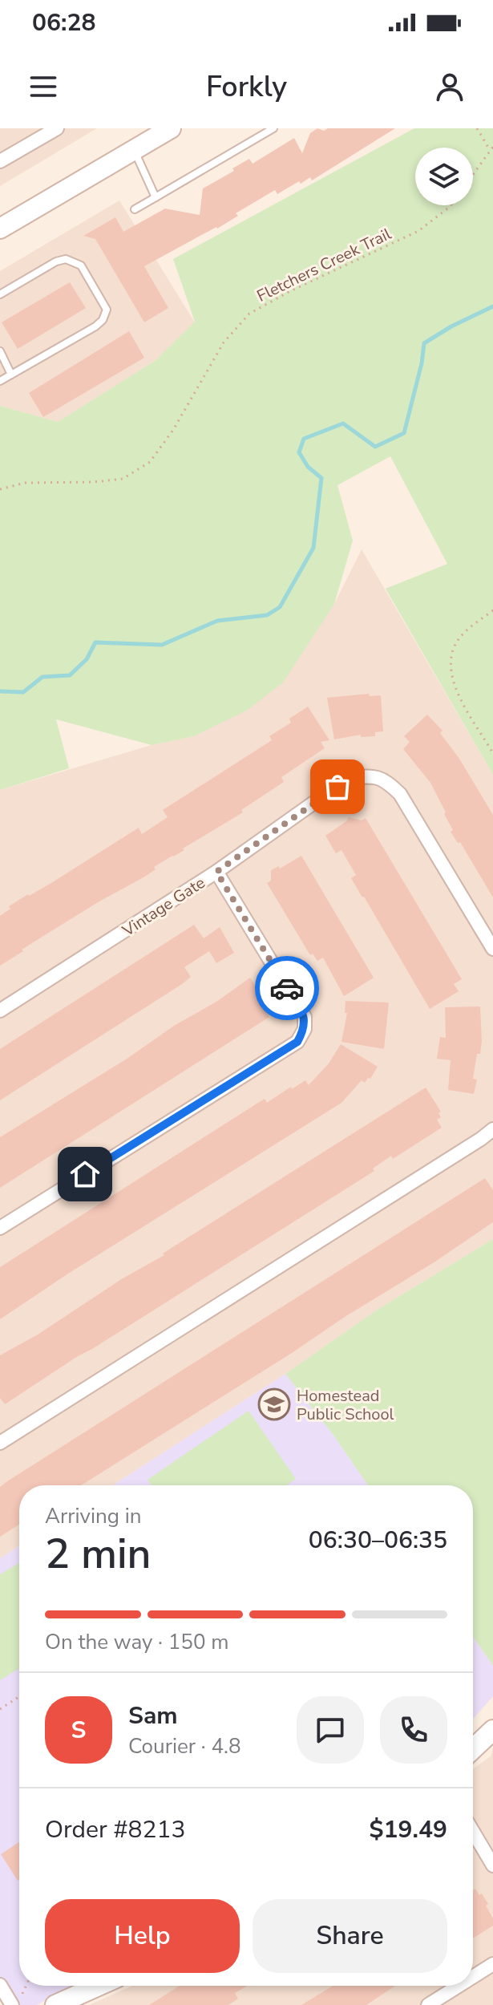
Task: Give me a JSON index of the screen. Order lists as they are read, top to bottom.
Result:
{
  "streets": {
    "street": ["Vintage Gate"],
    "path": ["Fletchers Creek Trail"]
  },
  "places": {
    "school or university": ["Homestead Public School"]
  },
  "page": {
    "status": "06:28",
    "header": "Forkly",
    "heading": ["2 min", "Arriving in", "06:30–06:35"],
    "panel": [
      "Sam",
      "Courier · 4.8",
      "Order #8213",
      "$19.49"
    ],
    "bar": "On the way · 150 m",
    "round": "S",
    "buttons": ["Help", "Share"]
  }
}
